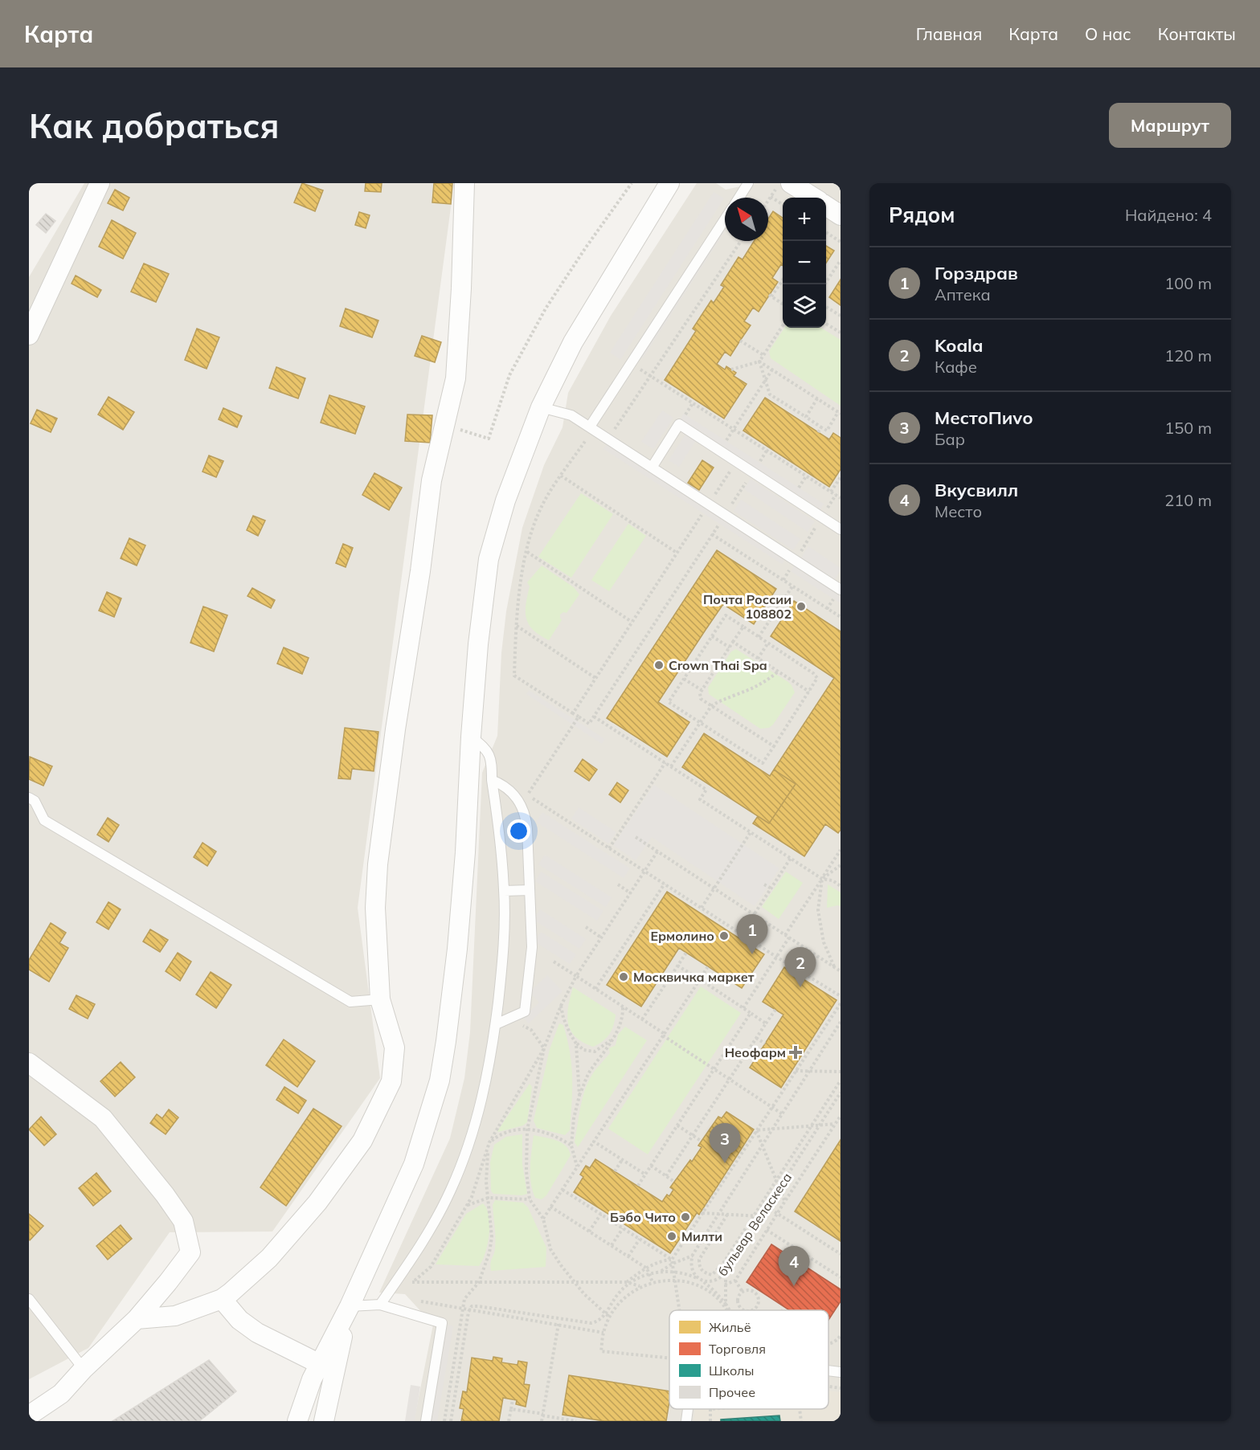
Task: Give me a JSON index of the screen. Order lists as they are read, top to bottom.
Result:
{
  "streets": {
    "path": ["бульвар Веласкеса"]
  },
  "places": {
    "other": [
      "Почта России 108802",
      "Crown Thai Spa",
      "Ермолино",
      "Москвичка маркет",
      "Бэбо Чито",
      "Милти"
    ],
    "health": ["Неофарм"]
  },
  "legend": [
    "Жильё",
    "Торговля",
    "Школы",
    "Прочее"
  ],
  "north": "top left",
  "page": {
    "header": "Карта",
    "nav": [
      "Главная",
      "Карта",
      "О нас",
      "Контакты"
    ],
    "buttons": "Маршрут",
    "title": "Как добраться",
    "heading": ["Рядом", "Найдено: 4"],
    "map_buttons": ["+", "−"],
    "list": [
      {
        "mark": "1",
        "name": "Горздрав",
        "note": "Аптека",
        "value": "100 m"
      },
      {
        "mark": "2",
        "name": "Koala",
        "note": "Кафе",
        "value": "120 m"
      },
      {
        "mark": "3",
        "name": "МестоПиvо",
        "note": "Бар",
        "value": "150 m"
      },
      {
        "mark": "4",
        "name": "Вкусвилл",
        "note": "Место",
        "value": "210 m"
      }
    ],
    "pins": [
      "1",
      "2",
      "3",
      "4"
    ]
  }
}
